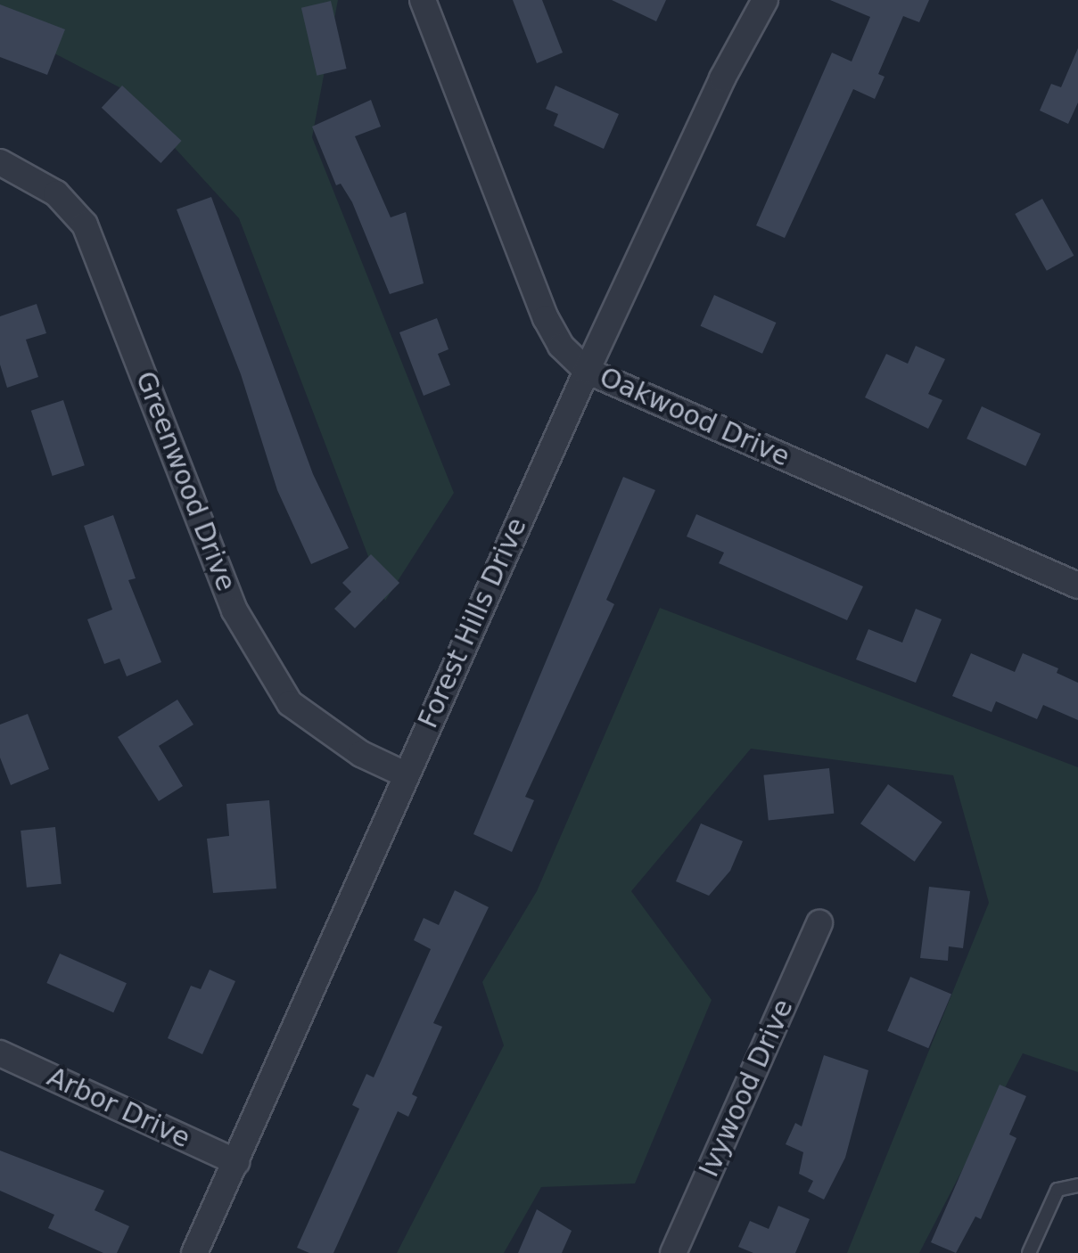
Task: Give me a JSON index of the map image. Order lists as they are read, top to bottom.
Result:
{
  "streets": {
    "street": [
      "Oakwood Drive",
      "Greenwood Drive",
      "Forest Hills Drive",
      "Ivywood Drive",
      "Arbor Drive"
    ]
  },
  "crossings": [
    ["Oakwood Drive", "Forest Hills Drive"],
    ["Greenwood Drive", "Forest Hills Drive"],
    ["Forest Hills Drive", "Arbor Drive"]
  ]
}
